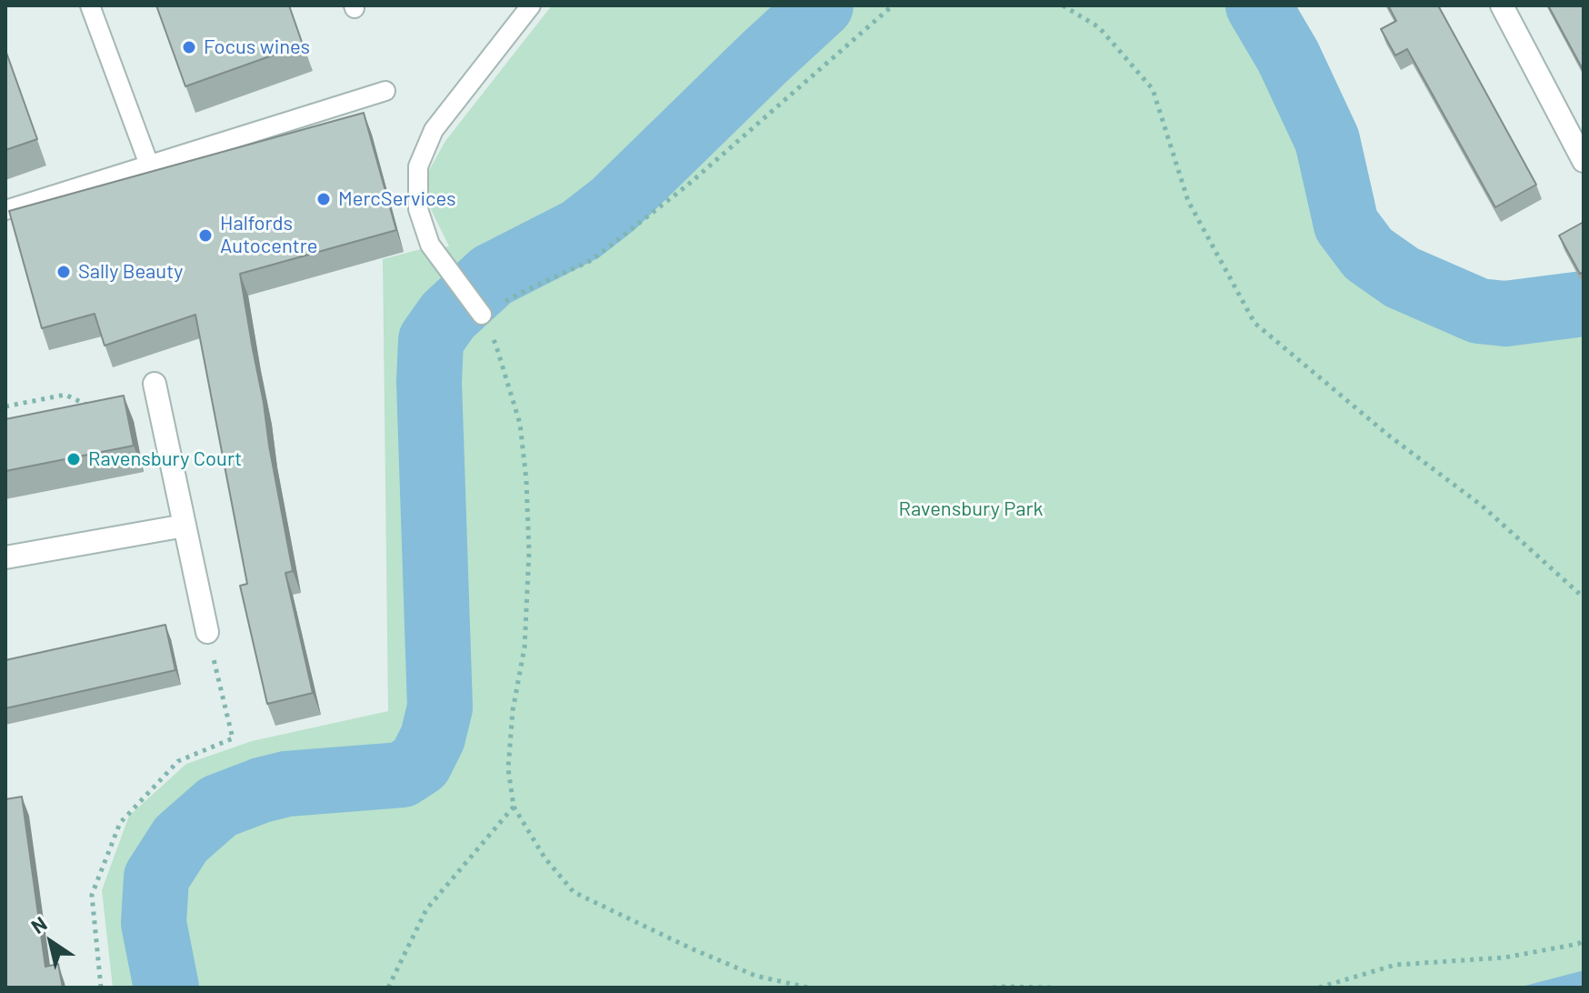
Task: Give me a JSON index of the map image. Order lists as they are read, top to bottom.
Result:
{
  "parks": ["Ravensbury Park"],
  "places": [
    "Focus wines",
    "MercServices",
    "Halfords Autocentre",
    "Sally Beauty",
    "Ravensbury Court"
  ],
  "north": "top left"
}
